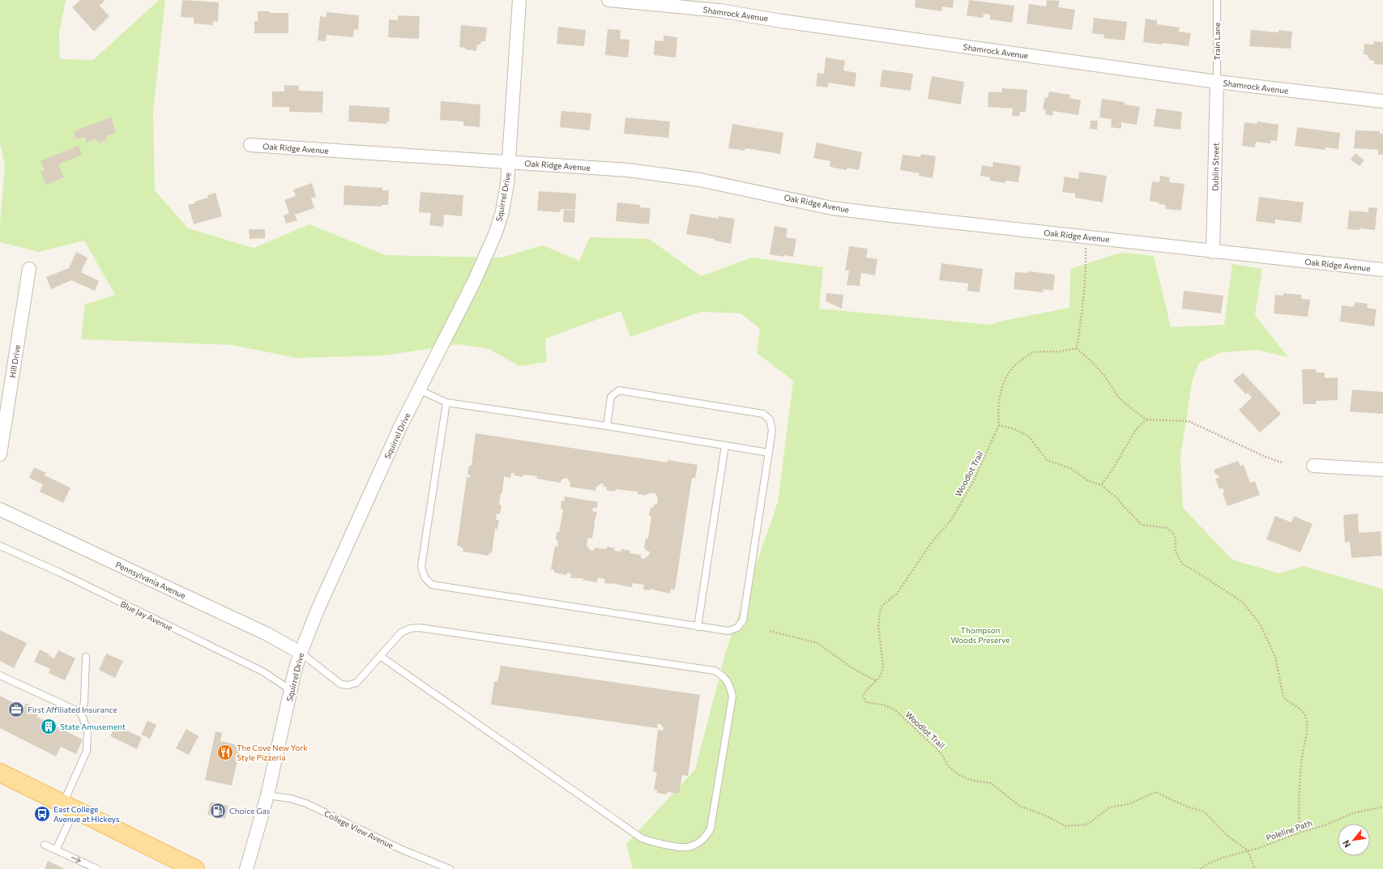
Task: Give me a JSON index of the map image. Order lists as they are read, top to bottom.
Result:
{
  "streets": {
    "street": [
      "Shamrock Avenue",
      "Oak Ridge Avenue",
      "Dublin Street",
      "Squirrel Drive",
      "Hill Drive",
      "Pennsylvania Avenue"
    ],
    "lane": ["Train Lane", "Blue Jay Avenue", "College View Avenue"],
    "path": ["Woodlot Trail", "Poleline Path"]
  },
  "crossings": [
    ["Shamrock Avenue", "Train Lane"],
    ["Shamrock Avenue", "Dublin Street"],
    ["Train Lane", "Dublin Street"],
    ["Oak Ridge Avenue", "Dublin Street"],
    ["Oak Ridge Avenue", "Squirrel Drive"],
    ["Squirrel Drive", "Pennsylvania Avenue"],
    ["Squirrel Drive", "Blue Jay Avenue"],
    ["Squirrel Drive", "College View Avenue"],
    ["Woodlot Trail", "Poleline Path"]
  ],
  "parks": ["Thompson Woods Preserve"],
  "places": {
    "office": ["First Affiliated Insurance"],
    "building": ["State Amusement"],
    "restaurant": ["The Cove New York Style Pizzeria"],
    "fuel station": ["Choice Gas"],
    "bus stop": ["East College Avenue at Hickeys"]
  },
  "north": "bottom left"
}
